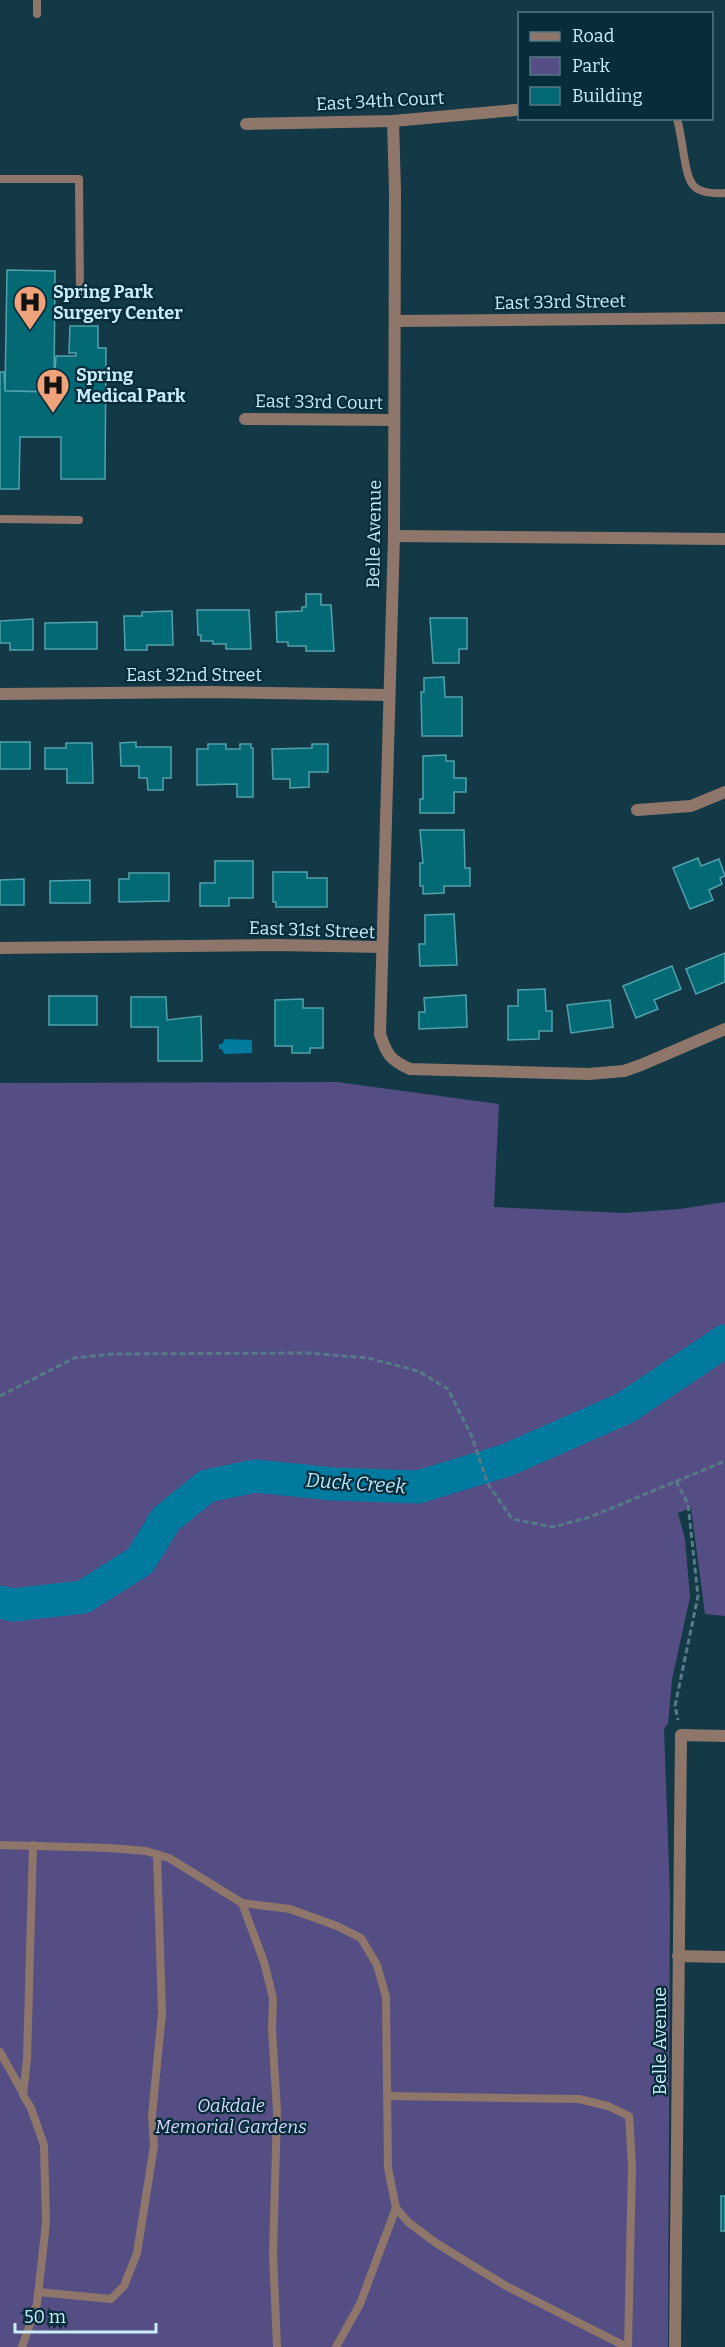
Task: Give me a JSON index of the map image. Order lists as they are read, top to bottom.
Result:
{
  "streets": {
    "street": [
      "East 34th Court",
      "East 33rd Street",
      "East 33rd Court",
      "Belle Avenue",
      "East 32nd Street",
      "East 31st Street"
    ]
  },
  "crossings": [
    ["East 34th Court", "Belle Avenue"],
    ["East 33rd Street", "Belle Avenue"],
    ["East 33rd Court", "Belle Avenue"],
    ["Belle Avenue", "East 32nd Street"],
    ["Belle Avenue", "East 31st Street"]
  ],
  "water": ["Duck Creek"],
  "parks": ["Oakdale Memorial Gardens"],
  "places": {
    "hospital": ["Spring Park Surgery Center", "Spring Medical Park"]
  },
  "legend": ["Road", "Park", "Building"],
  "scale_bar": "50 m"
}
